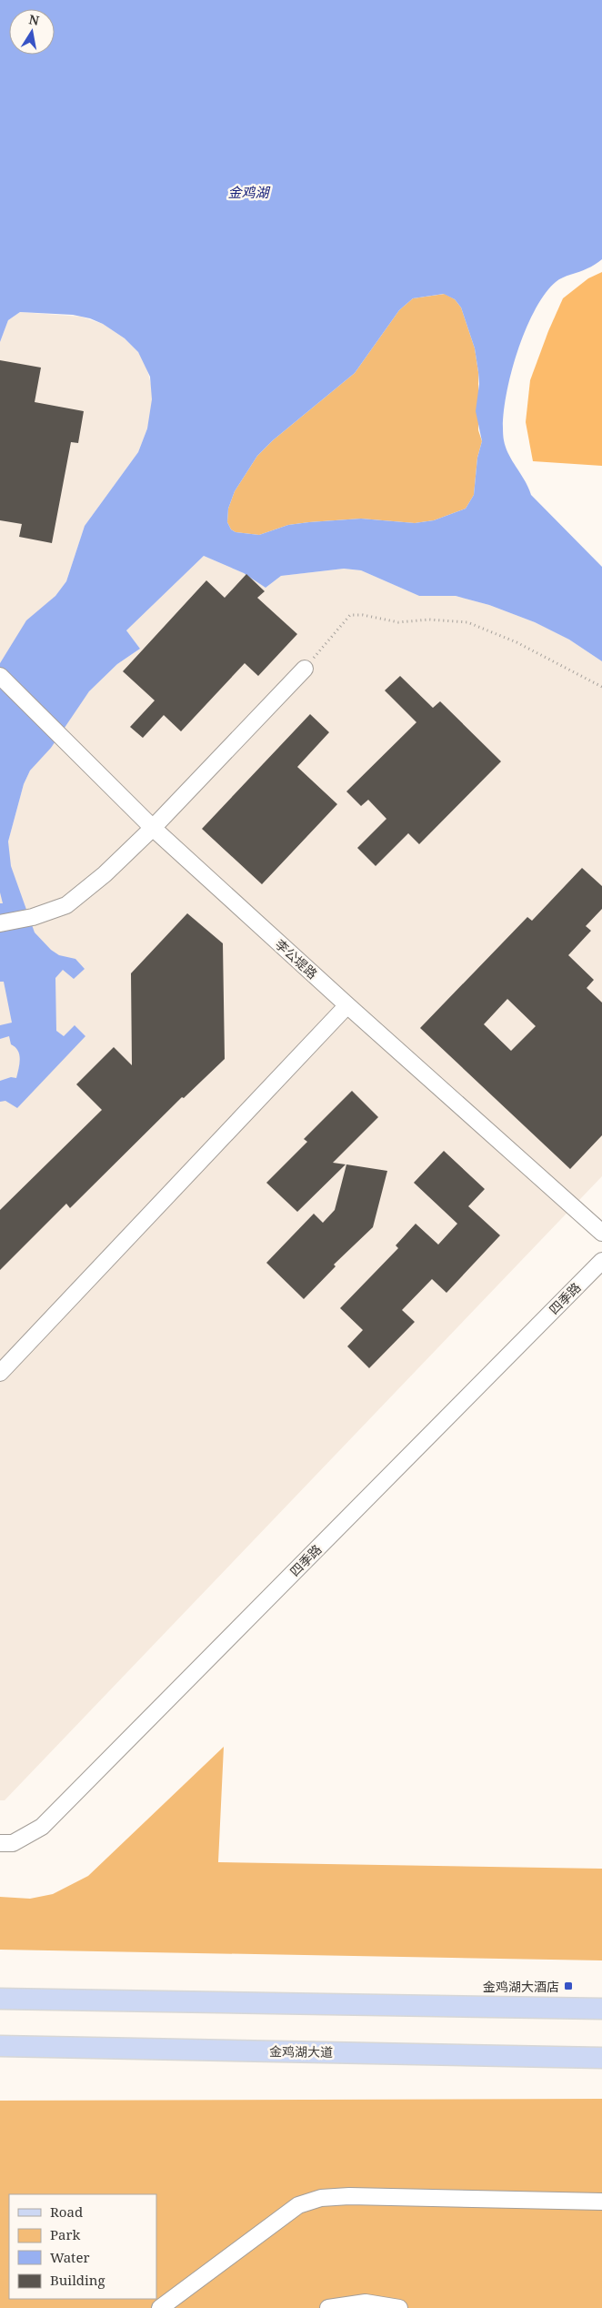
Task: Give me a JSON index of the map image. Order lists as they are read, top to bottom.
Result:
{
  "streets": {
    "main road": ["金鸡湖大道"],
    "street": ["李公堤路", "四季路"]
  },
  "water": ["金鸡湖"],
  "places": {
    "transit": ["金鸡湖大酒店"]
  },
  "legend": [
    "Road",
    "Park",
    "Water",
    "Building"
  ],
  "north": "top"
}
